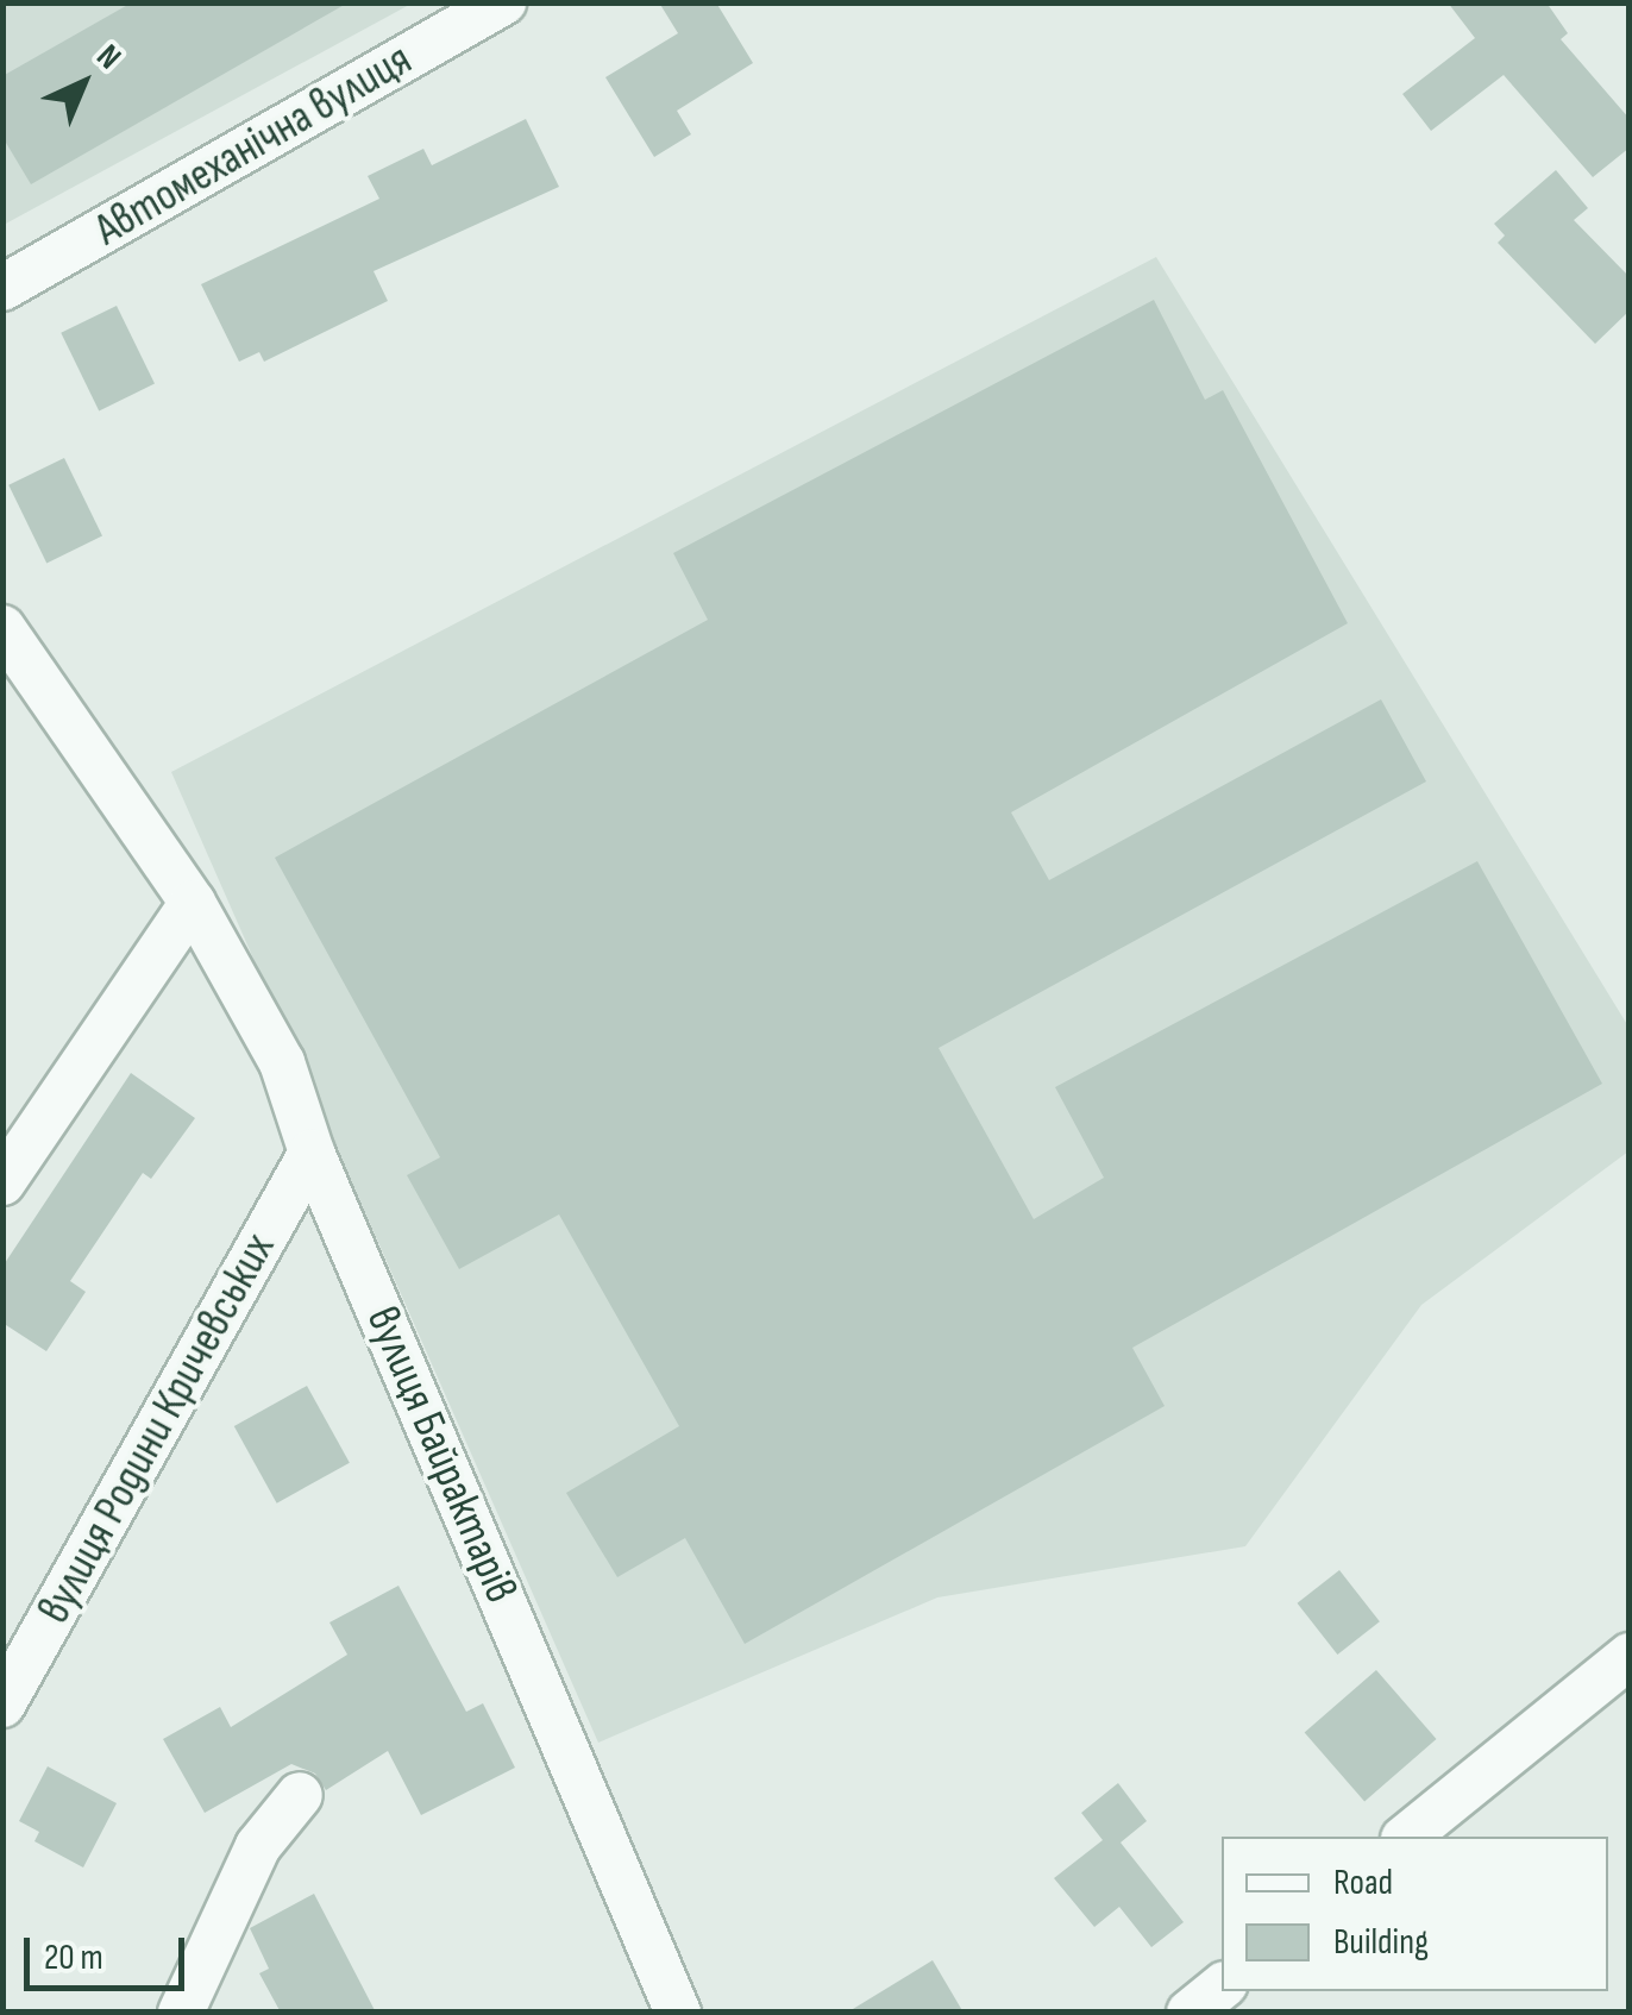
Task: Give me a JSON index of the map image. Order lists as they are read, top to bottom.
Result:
{
  "streets": {
    "street": ["Автомеханічна вулиця", "вулиця Родини Кричевських", "вулиця Байрактарів"]
  },
  "crossings": [
    ["вулиця Родини Кричевських", "вулиця Байрактарів"]
  ],
  "legend": ["Road", "Building"],
  "scale_bar": "20 m",
  "north": "top right"
}
